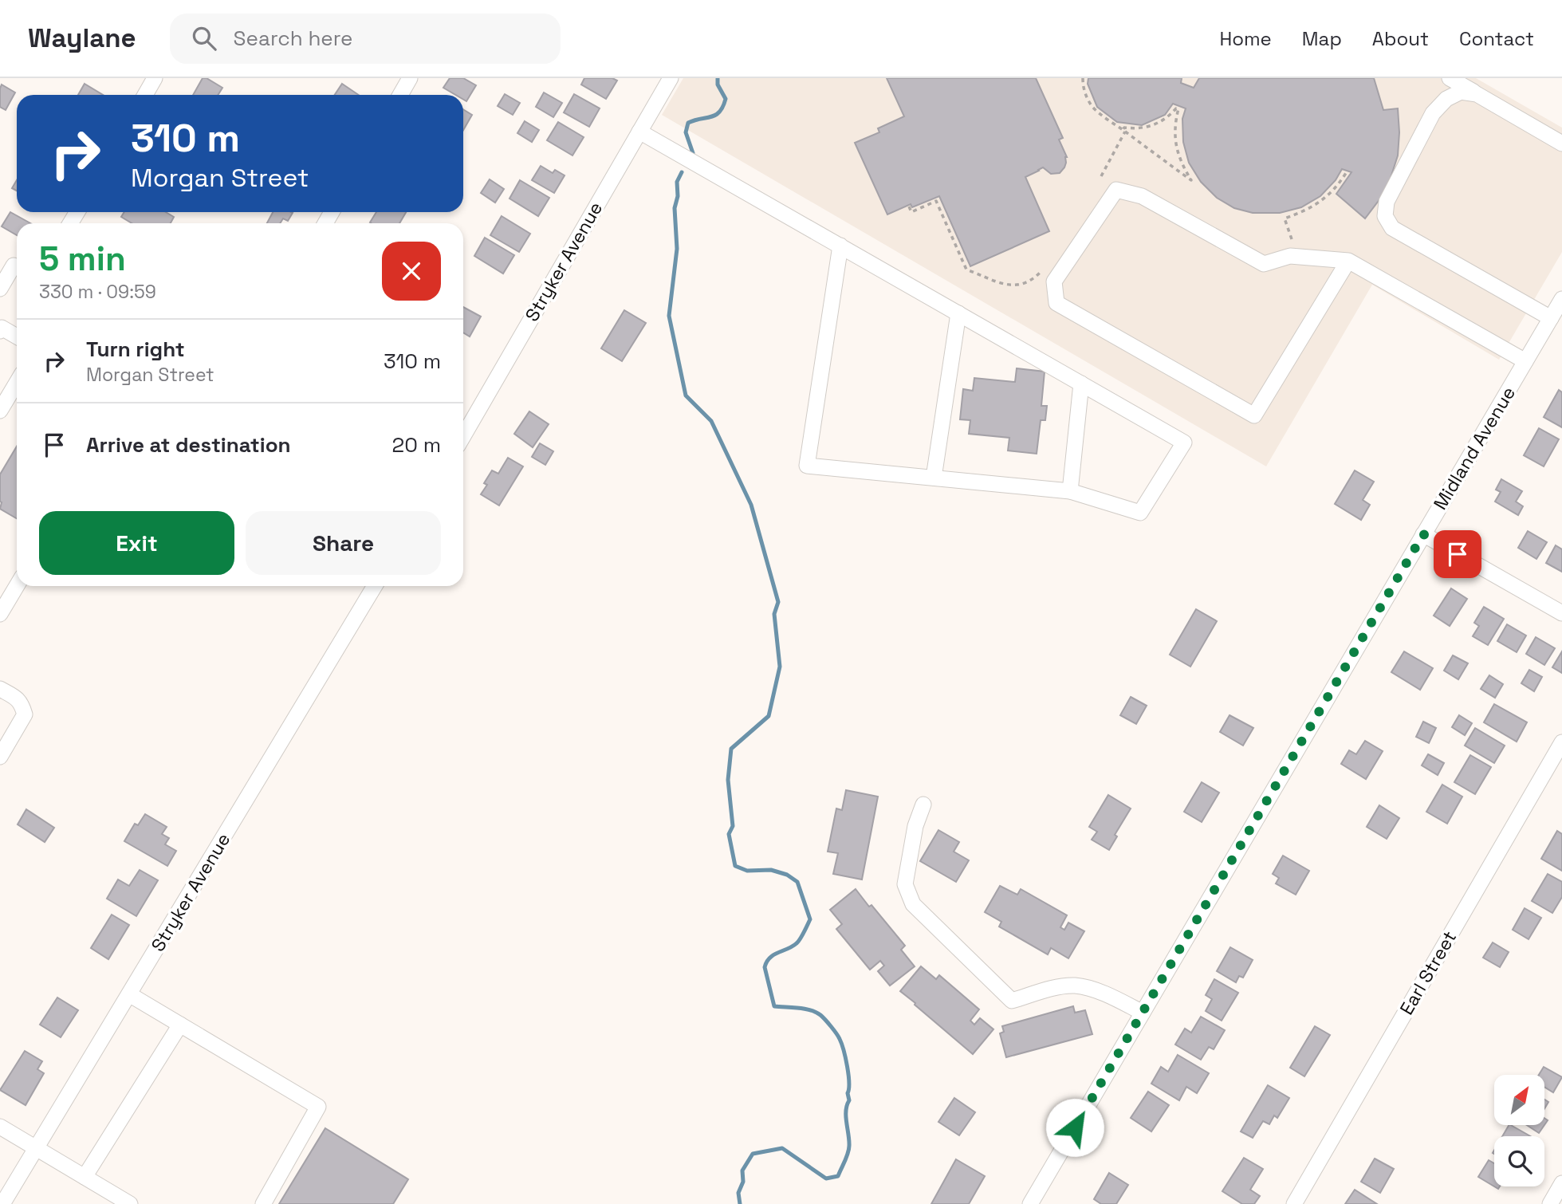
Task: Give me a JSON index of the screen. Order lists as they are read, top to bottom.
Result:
{
  "streets": {
    "street": ["Stryker Avenue", "Midland Avenue", "Earl Street"]
  },
  "north": "top right",
  "page": {
    "header": "Waylane",
    "search": "Search here",
    "nav": [
      "Home",
      "Map",
      "About",
      "Contact"
    ],
    "turn": ["310 m", "Morgan Street"],
    "heading": ["5 min", "330 m · 09:59"],
    "list": [
      {
        "name": "Turn right",
        "note": "Morgan Street",
        "value": "310 m"
      },
      {
        "name": "Arrive at destination",
        "value": "20 m"
      }
    ],
    "buttons": ["Exit", "Share"]
  }
}
